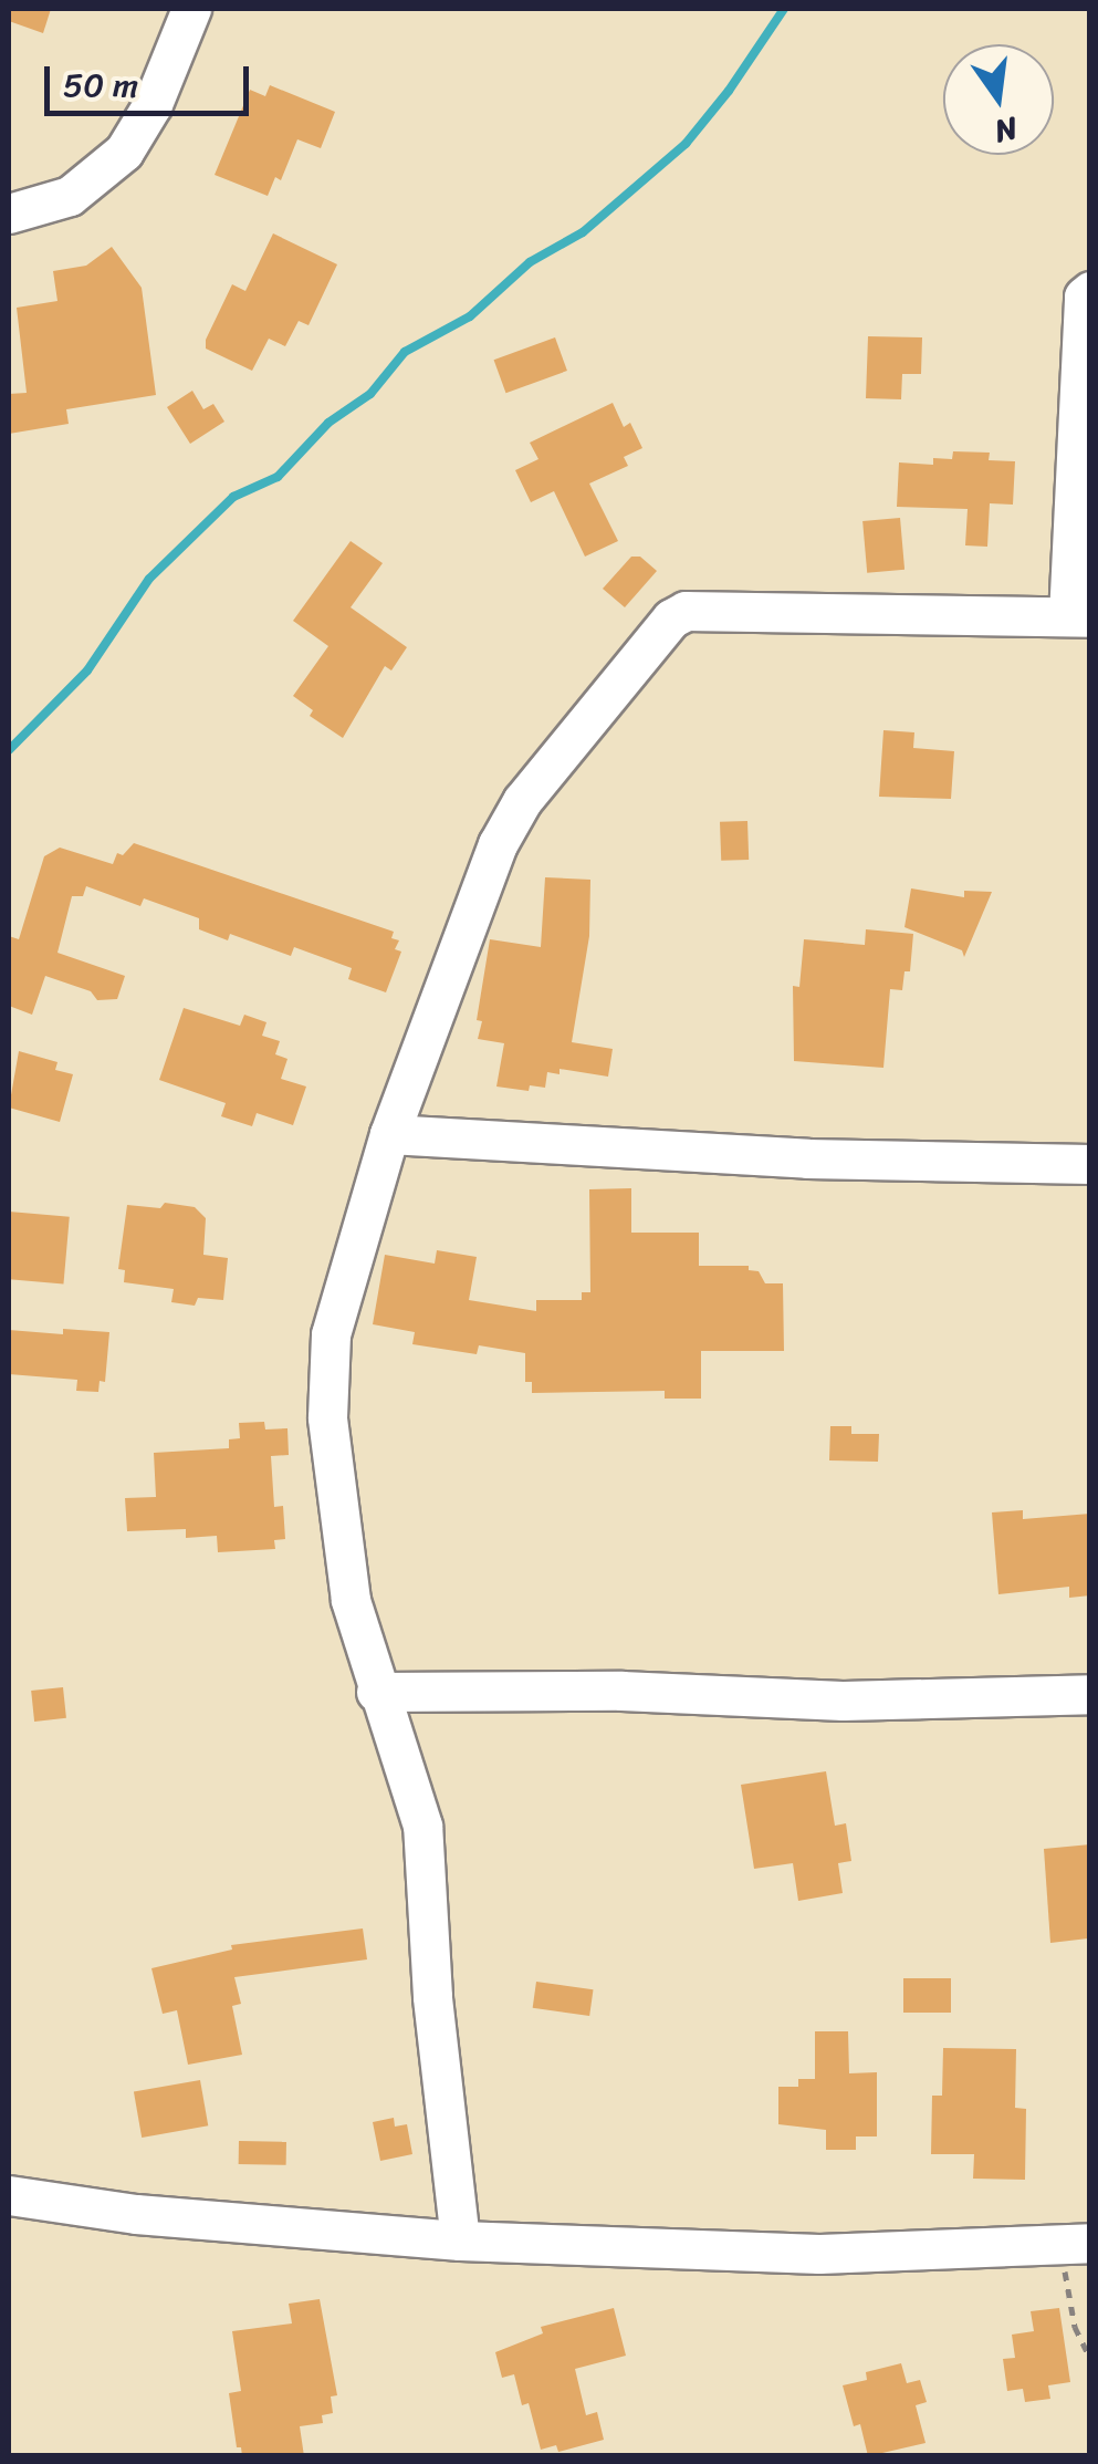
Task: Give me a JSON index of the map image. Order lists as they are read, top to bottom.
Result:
{
  "scale_bar": "50 m",
  "north": "bottom"
}
